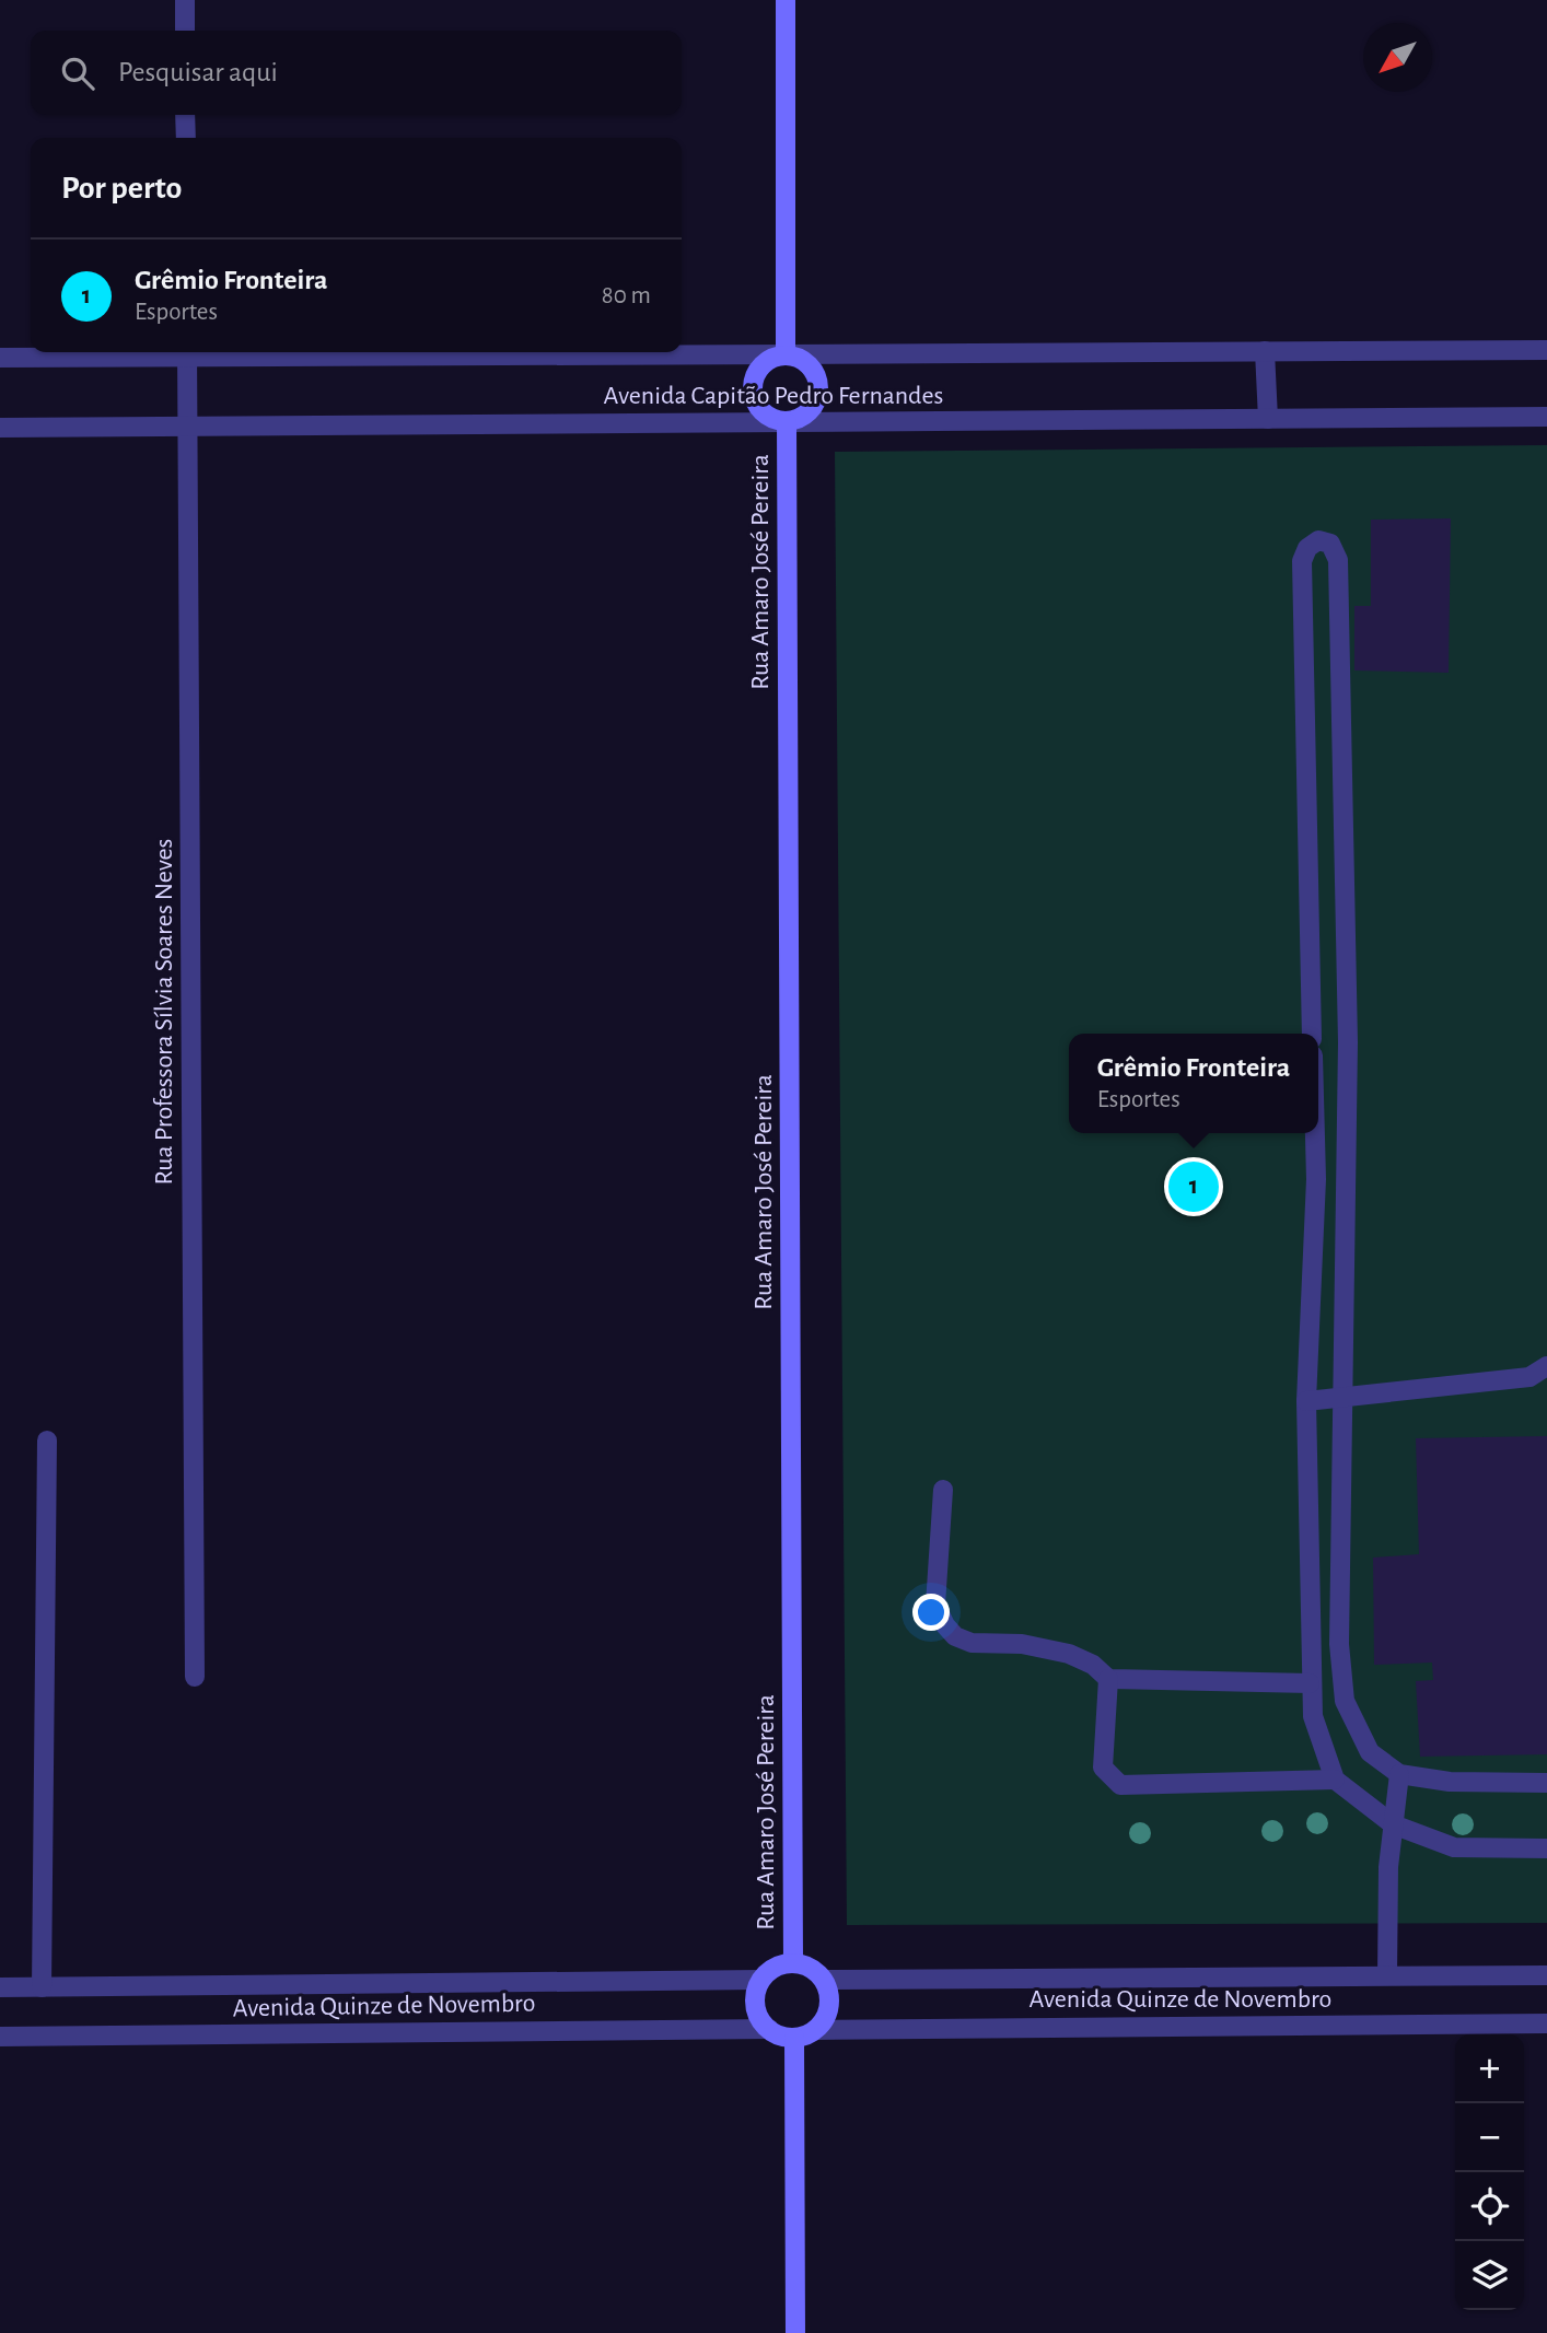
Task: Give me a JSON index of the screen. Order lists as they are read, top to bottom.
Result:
{
  "streets": {
    "main road": ["Rua Amaro José Pereira"],
    "street": ["Avenida Capitão Pedro Fernandes", "Rua Professora Sílvia Soares Neves", "Avenida Quinze de Novembro"]
  },
  "crossings": [
    ["Avenida Capitão Pedro Fernandes", "Rua Amaro José Pereira"],
    ["Avenida Capitão Pedro Fernandes", "Rua Professora Sílvia Soares Neves"],
    ["Rua Amaro José Pereira", "Avenida Quinze de Novembro"]
  ],
  "north": "bottom left",
  "page": {
    "search": "Pesquisar aqui",
    "heading": "Por perto",
    "list": [
      {
        "mark": "1",
        "name": "Grêmio Fronteira",
        "note": "Esportes",
        "value": "80 m"
      }
    ],
    "popup": ["Grêmio Fronteira", "Esportes"],
    "pins": "1",
    "map_buttons": ["+", "−"]
  }
}
